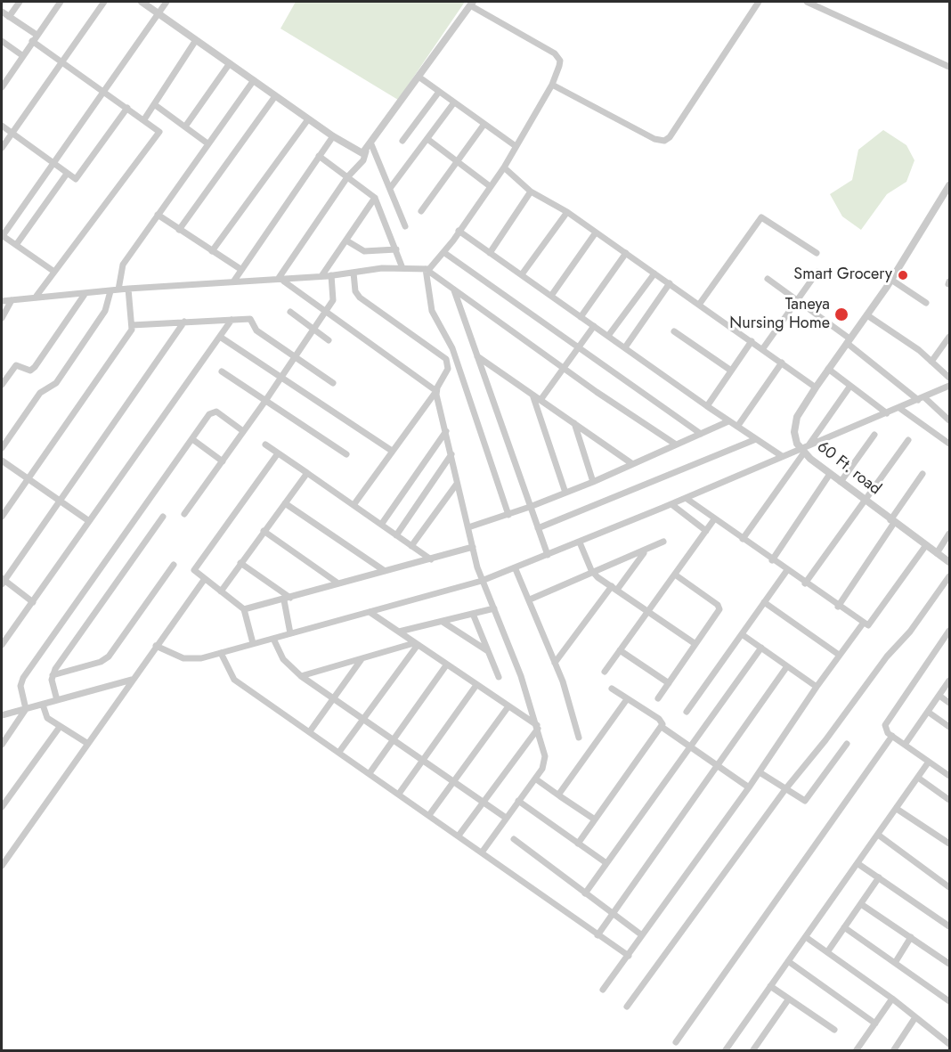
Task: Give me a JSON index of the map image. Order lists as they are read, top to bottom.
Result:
{
  "streets": {
    "street": ["60 Ft. road"]
  },
  "places": ["Smart Grocery", "Taneya Nursing Home"]
}
